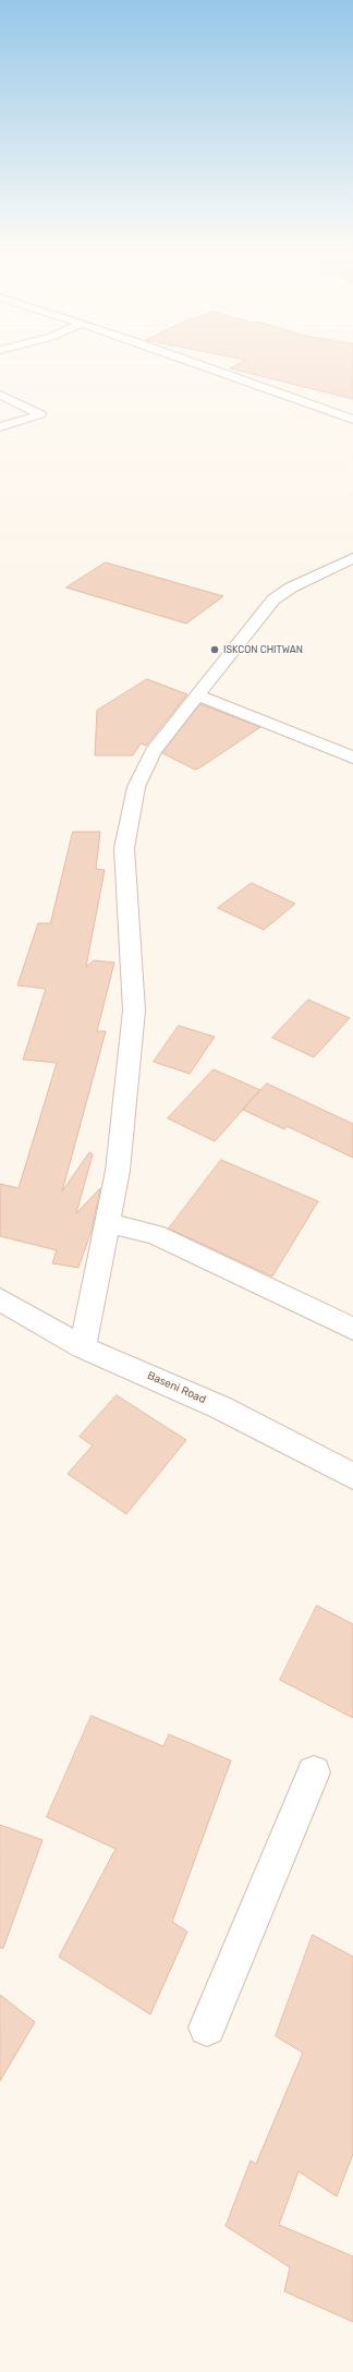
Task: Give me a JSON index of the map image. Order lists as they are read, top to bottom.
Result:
{
  "streets": {
    "street": ["Baseni Road"]
  },
  "places": ["ISKCON CHITWAN"]
}
